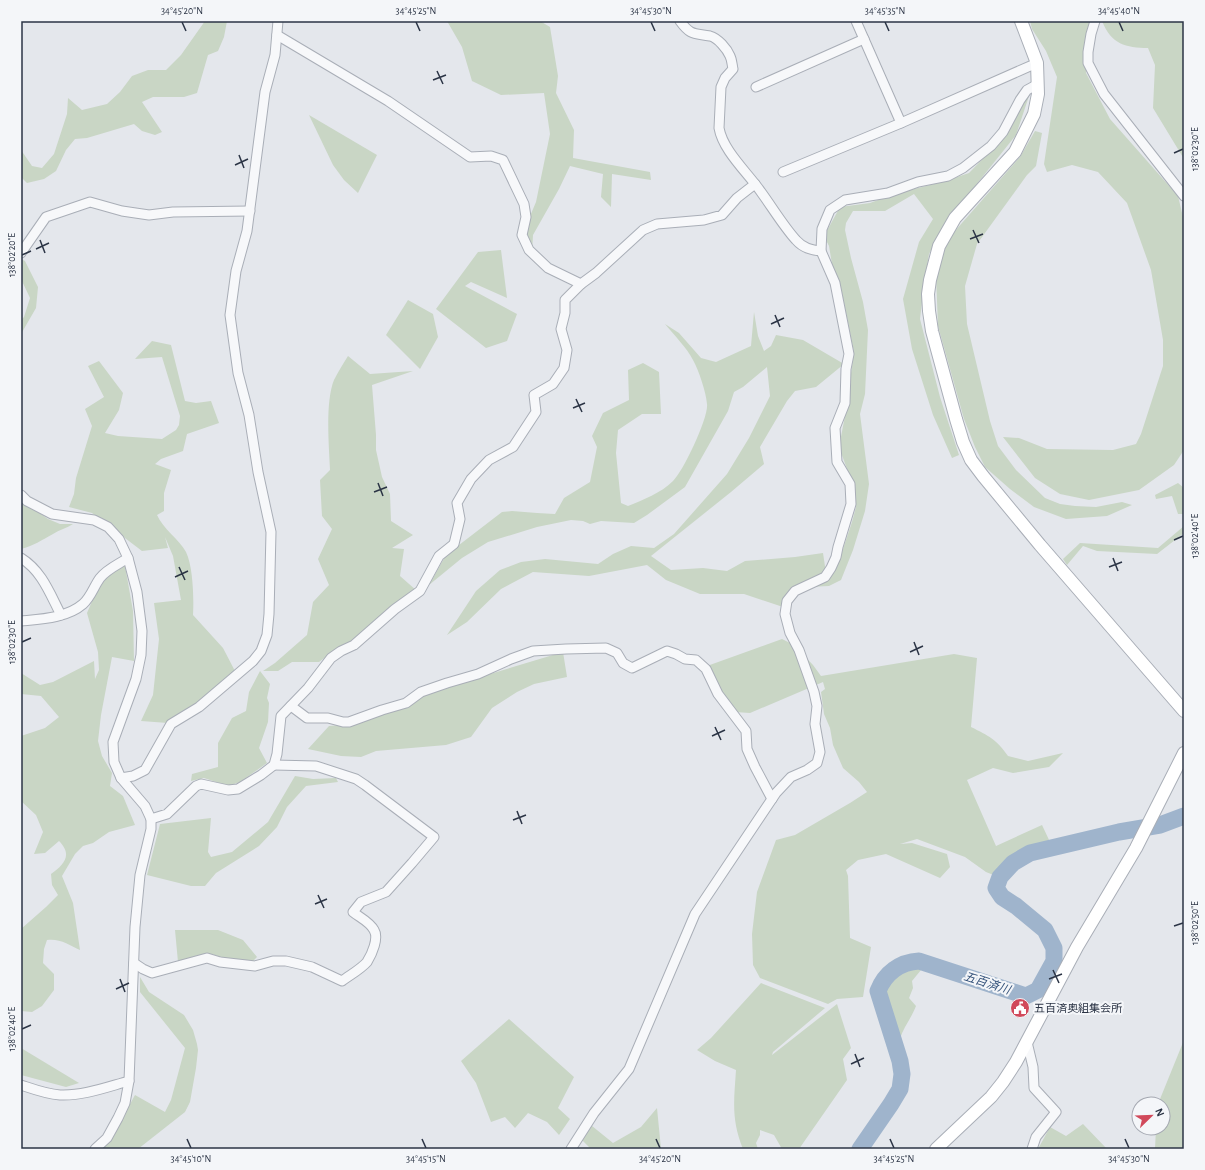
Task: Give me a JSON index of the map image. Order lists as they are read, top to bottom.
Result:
{
  "water": ["五百済川"],
  "places": {
    "public building": ["五百済奥組集会所"]
  },
  "north": "top right",
  "coordinates": [
    "34°45'20\"N",
    "34°45'25\"N",
    "34°45'30\"N",
    "34°45'35\"N",
    "34°45'40\"N",
    "138°02'30\"E",
    "138°02'20\"E",
    "138°02'40\"E",
    "138°02'50\"E",
    "34°45'10\"N",
    "34°45'15\"N"
  ]
}
